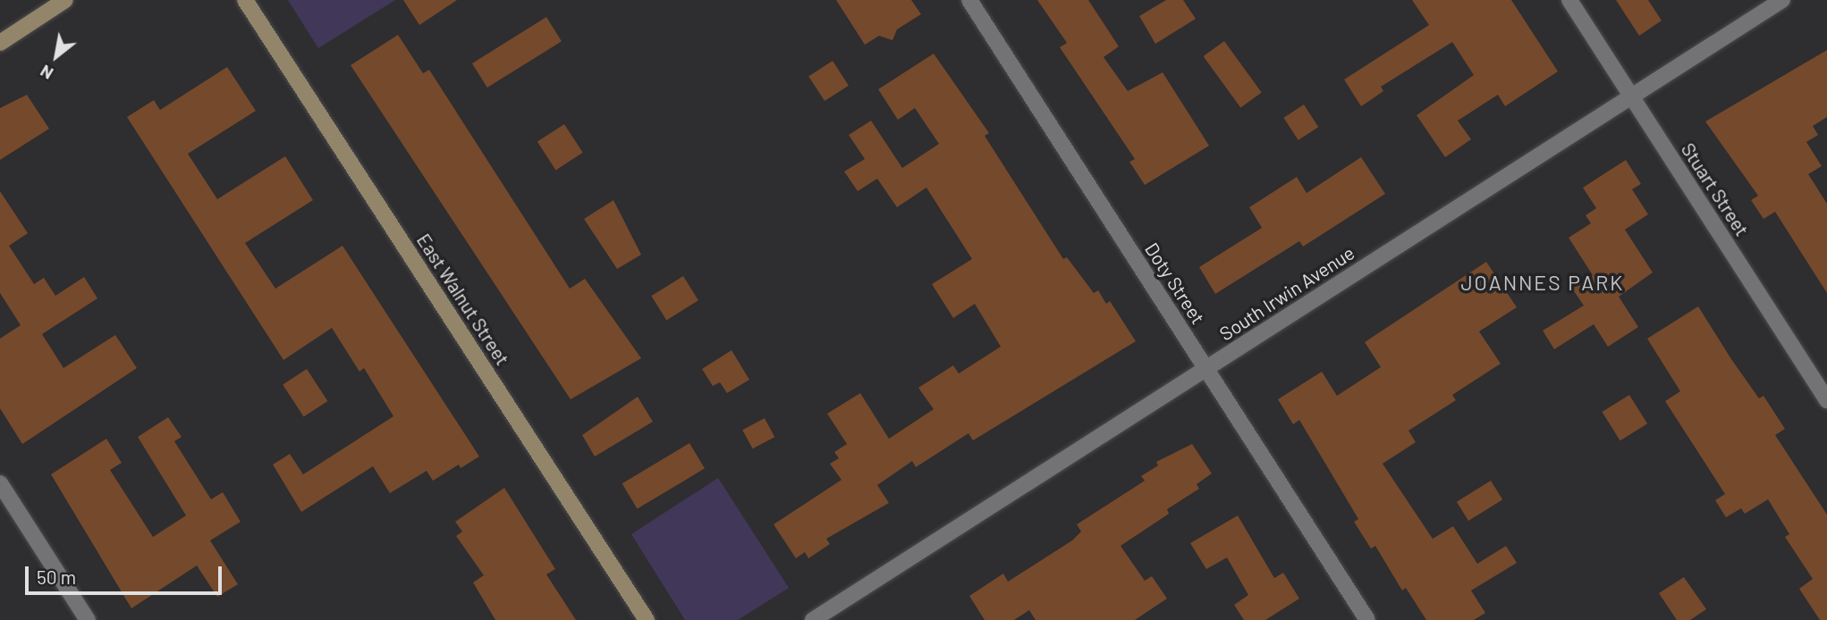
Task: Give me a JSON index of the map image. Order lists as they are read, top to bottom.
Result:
{
  "streets": {
    "street": [
      "Stuart Street",
      "Doty Street",
      "South Irwin Avenue",
      "East Walnut Street"
    ]
  },
  "crossings": [
    ["Stuart Street", "South Irwin Avenue"],
    ["Doty Street", "South Irwin Avenue"]
  ],
  "districts": ["JOANNES PARK"],
  "scale_bar": "50 m",
  "north": "bottom left"
}
